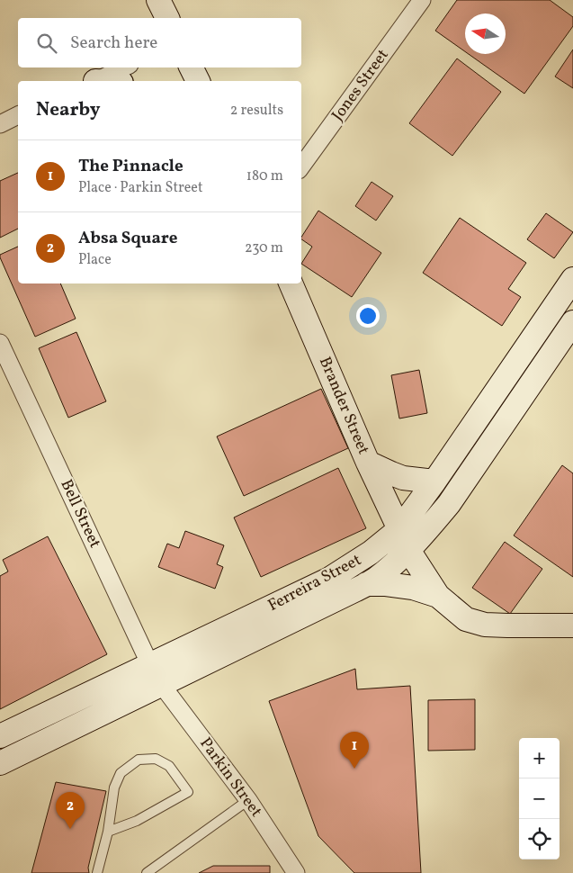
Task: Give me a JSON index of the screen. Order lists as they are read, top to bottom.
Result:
{
  "streets": {
    "main road": ["Brander Street", "Ferreira Street"],
    "street": ["Jones Street", "Bell Street", "Parkin Street"]
  },
  "crossings": [
    ["Brander Street", "Ferreira Street"],
    ["Bell Street", "Ferreira Street"],
    ["Bell Street", "Parkin Street"],
    ["Ferreira Street", "Parkin Street"]
  ],
  "north": "left",
  "page": {
    "search": "Search here",
    "heading": ["Nearby", "2 results"],
    "list": [
      {
        "mark": "1",
        "name": "The Pinnacle",
        "note": "Place · Parkin Street",
        "value": "180 m"
      },
      {
        "mark": "2",
        "name": "Absa Square",
        "note": "Place",
        "value": "230 m"
      }
    ],
    "pins": ["1", "2"],
    "map_buttons": ["+", "−"]
  }
}
